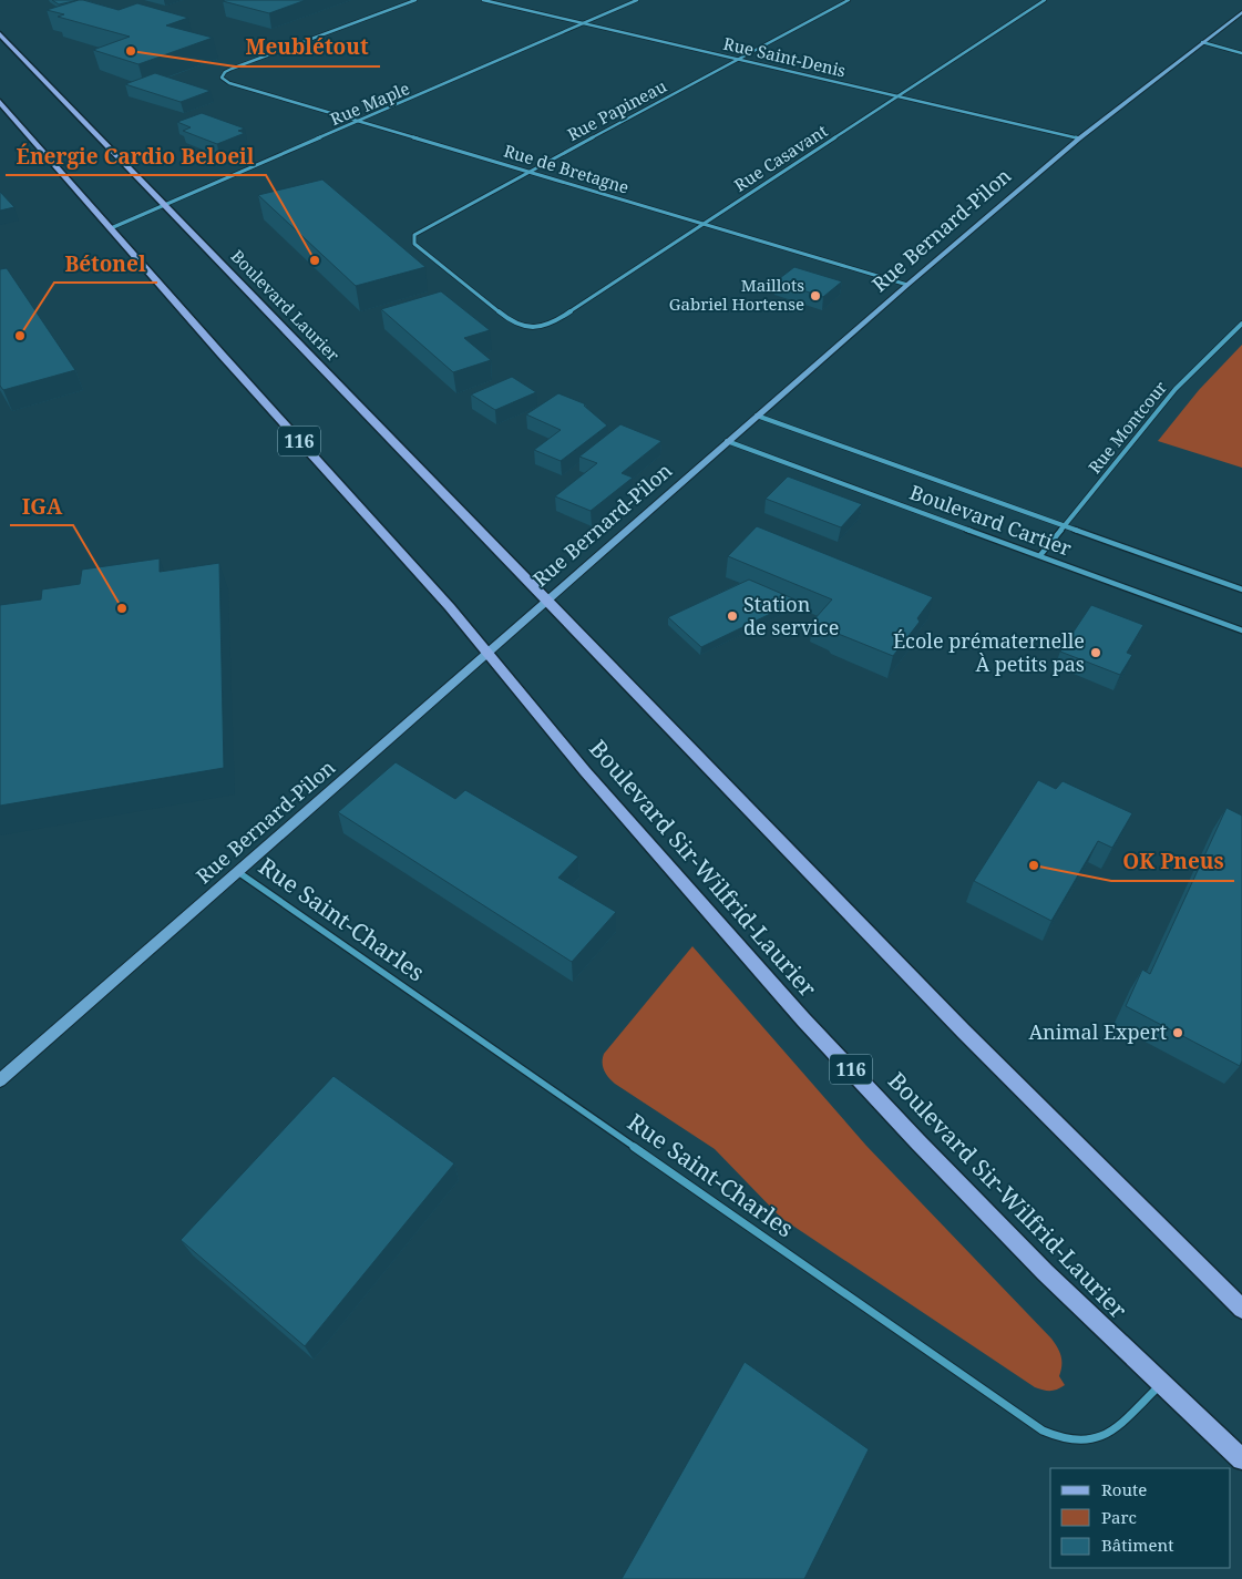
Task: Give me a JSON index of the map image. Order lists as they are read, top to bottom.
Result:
{
  "streets": {
    "main road": [
      "Rue Bernard-Pilon",
      "Boulevard Laurier",
      "116",
      "Boulevard Sir-Wilfrid-Laurier"
    ],
    "street": [
      "Rue Saint-Denis",
      "Rue Maple",
      "Rue Papineau",
      "Rue Casavant",
      "Rue de Bretagne",
      "Rue Montcour",
      "Boulevard Cartier",
      "Rue Saint-Charles"
    ]
  },
  "crossings": [
    ["Rue Saint-Denis", "Rue Maple"],
    ["Rue Saint-Denis", "Rue Papineau"],
    ["Rue Saint-Denis", "Rue Casavant"],
    ["Rue Saint-Denis", "Rue Bernard-Pilon"],
    ["Rue Maple", "Rue de Bretagne"],
    ["Rue Maple", "Boulevard Laurier"],
    ["Rue Maple", "116"],
    ["Rue Papineau", "Rue Casavant"],
    ["Rue Papineau", "Rue de Bretagne"],
    ["Rue Casavant", "Rue de Bretagne"],
    ["Rue de Bretagne", "Rue Bernard-Pilon"],
    ["Rue Bernard-Pilon", "Boulevard Laurier"],
    ["Rue Bernard-Pilon", "116"],
    ["Rue Bernard-Pilon", "Boulevard Cartier"],
    ["Rue Bernard-Pilon", "Boulevard Sir-Wilfrid-Laurier"],
    ["Rue Bernard-Pilon", "Rue Saint-Charles"],
    ["Rue Montcour", "Boulevard Cartier"],
    ["116", "Boulevard Sir-Wilfrid-Laurier"],
    ["Boulevard Sir-Wilfrid-Laurier", "Rue Saint-Charles"]
  ],
  "places": [
    "Meublétout",
    "Énergie Cardio Beloeil",
    "Maillots Gabriel Hortense",
    "Bétonel",
    "IGA",
    "Station de service",
    "École prématernelle À petits pas",
    "OK Pneus",
    "Animal Expert"
  ],
  "legend": ["Route", "Parc", "Bâtiment"]
}
